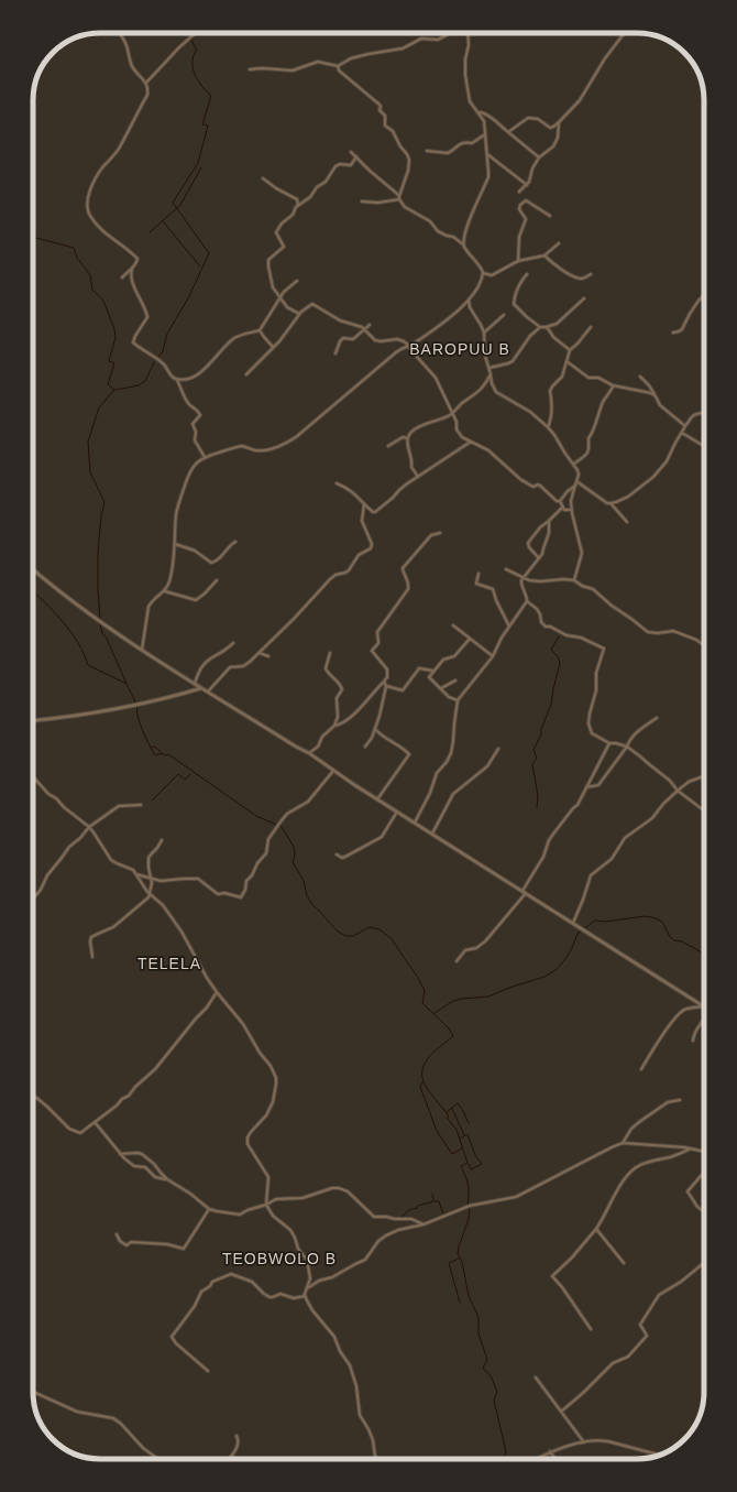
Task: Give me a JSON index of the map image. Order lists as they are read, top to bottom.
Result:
{
  "districts": ["BAROPUU B", "TELELA", "TEOBWOLO B"]
}
